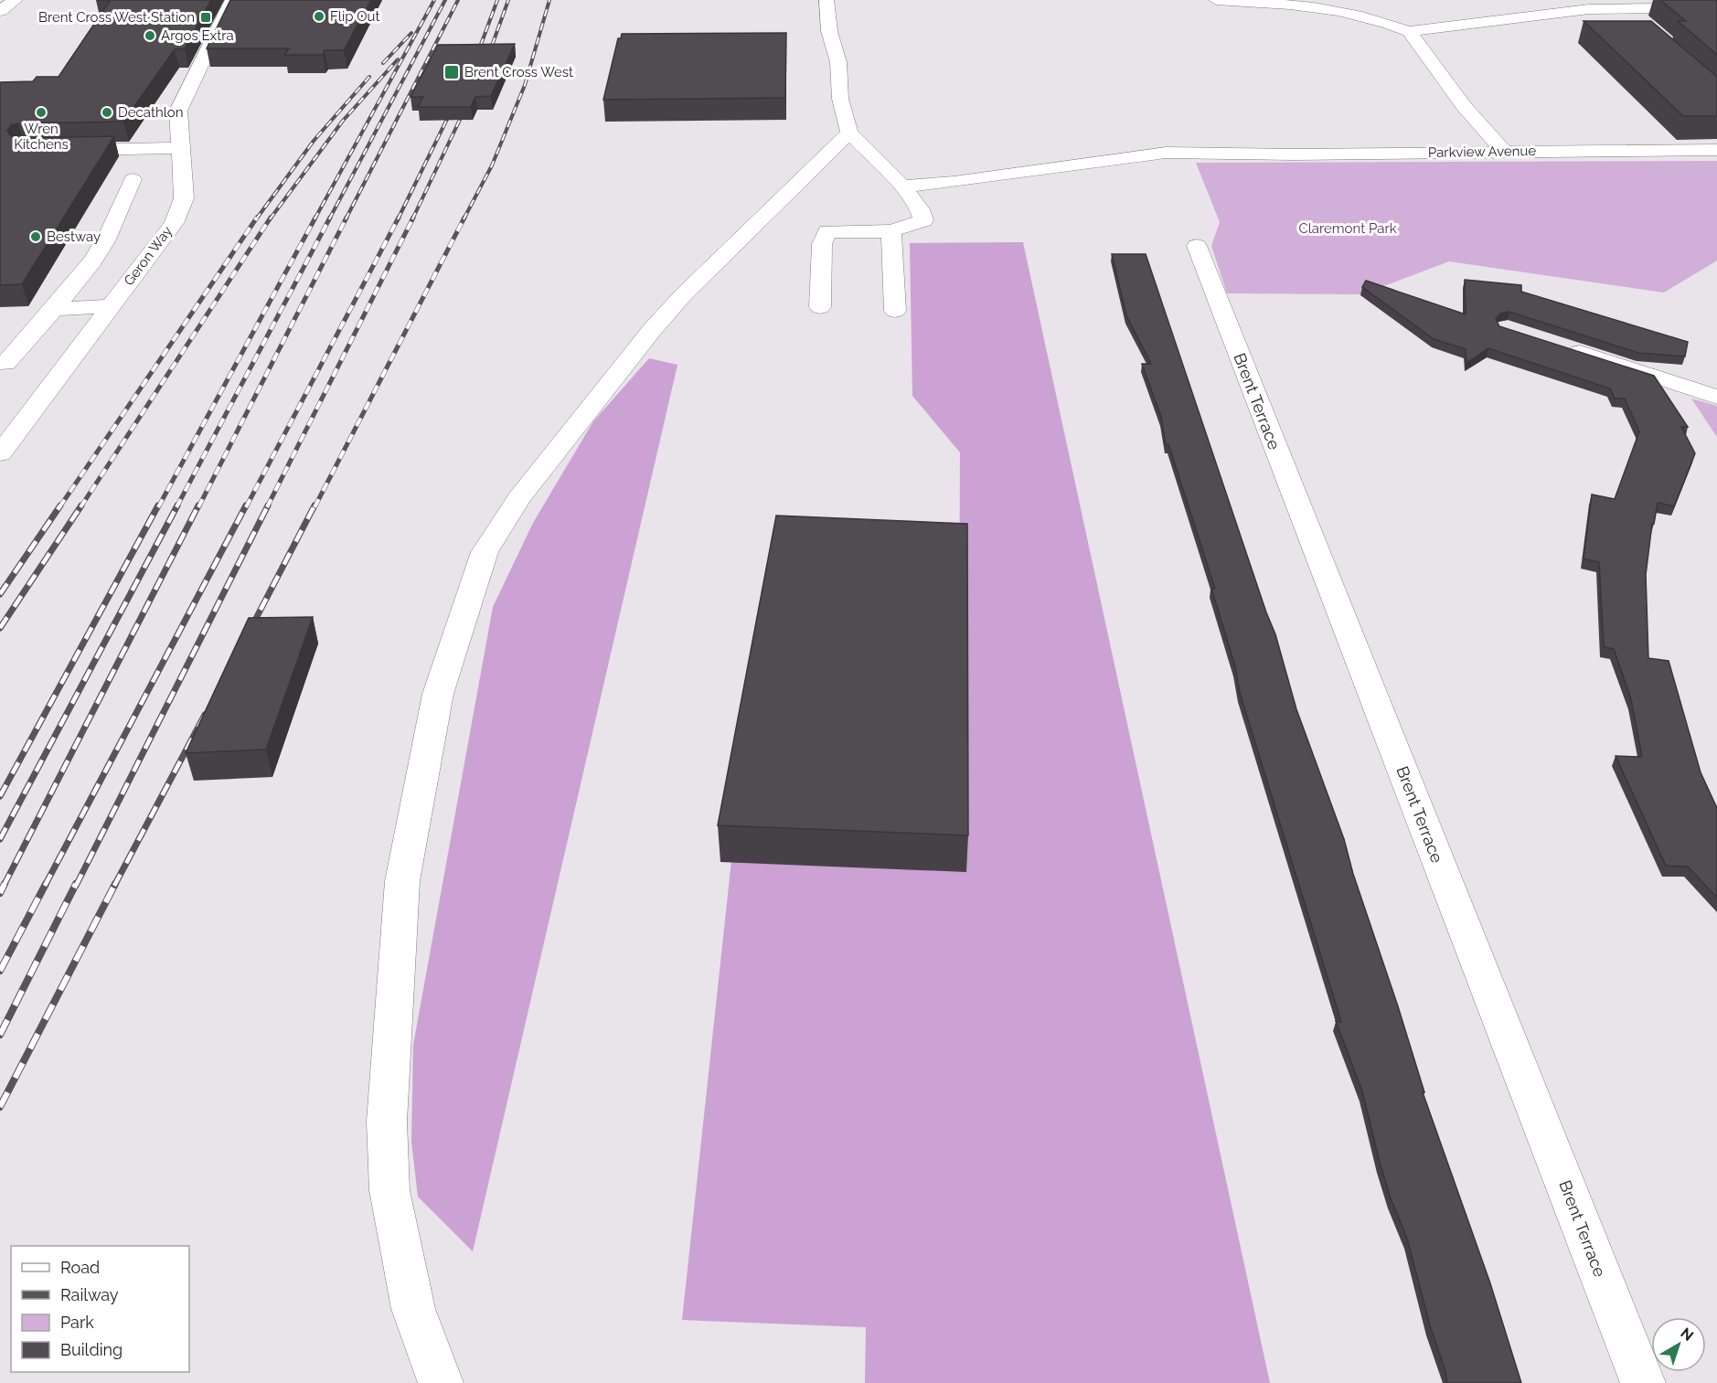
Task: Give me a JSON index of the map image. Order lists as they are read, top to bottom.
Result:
{
  "streets": {
    "street": ["Parkview Avenue", "Geron Way", "Brent Terrace"]
  },
  "parks": ["Claremont Park"],
  "places": {
    "other": [
      "Flip Out",
      "Argos Extra",
      "Wren Kitchens",
      "Decathlon",
      "Bestway"
    ],
    "transit": ["Brent Cross West Station", "Brent Cross West"]
  },
  "legend": [
    "Road",
    "Railway",
    "Park",
    "Building"
  ],
  "north": "top right"
}
